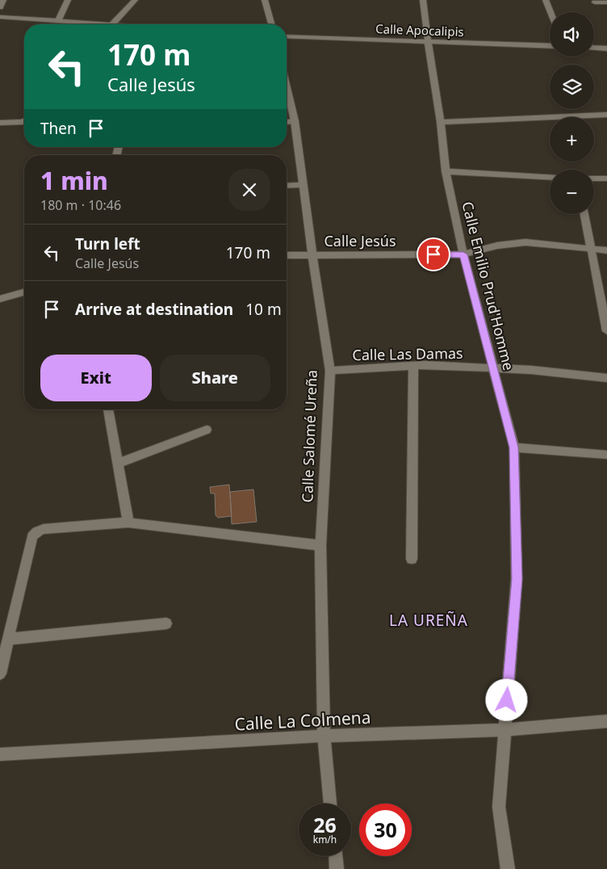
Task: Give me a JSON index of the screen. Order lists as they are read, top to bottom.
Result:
{
  "streets": {
    "street": [
      "Calle Apocalipis",
      "Calle Jesús",
      "Calle Emilio Prud'Homme",
      "Calle Las Damas",
      "Calle Salomé Ureña",
      "Calle La Colmena"
    ]
  },
  "crossings": [
    ["Calle Apocalipis", "Calle Emilio Prud'Homme"],
    ["Calle Jesús", "Calle Emilio Prud'Homme"],
    ["Calle Jesús", "Calle Salomé Ureña"],
    ["Calle Emilio Prud'Homme", "Calle Las Damas"],
    ["Calle Emilio Prud'Homme", "Calle La Colmena"],
    ["Calle Las Damas", "Calle Salomé Ureña"],
    ["Calle Salomé Ureña", "Calle La Colmena"]
  ],
  "districts": ["LA UREÑA"],
  "page": {
    "map_buttons": ["+", "−"],
    "turn": ["170 m", "Calle Jesús"],
    "then": "Then",
    "heading": ["1 min", "180 m · 10:46"],
    "list": [
      {
        "name": "Turn left",
        "note": "Calle Jesús",
        "value": "170 m"
      },
      {
        "name": "Arrive at destination",
        "value": "10 m"
      }
    ],
    "buttons": ["Exit", "Share"],
    "speed": "26 km/h",
    "limit": "30"
  }
}
